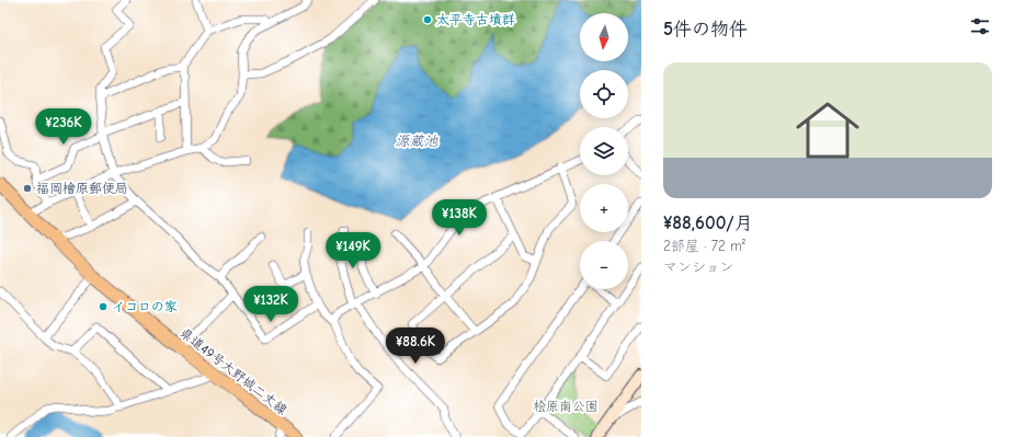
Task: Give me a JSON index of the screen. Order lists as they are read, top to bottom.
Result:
{
  "streets": {
    "main road": ["県道49号大野城二丈線"]
  },
  "water": ["源蔵池"],
  "parks": ["桧原南公園"],
  "places": ["太平寺古墳群", "福岡檜原郵便局", "イコロの家"],
  "north": "bottom",
  "page": {
    "heading": "5件の物件",
    "map_buttons": ["+", "−"],
    "list": [
      {
        "name": "¥88,600/月",
        "note": "2部屋 · 72 m² · マンション"
      }
    ],
    "price": [
      "¥236K",
      "¥138K",
      "¥149K",
      "¥132K",
      "¥88.6K"
    ]
  }
}
